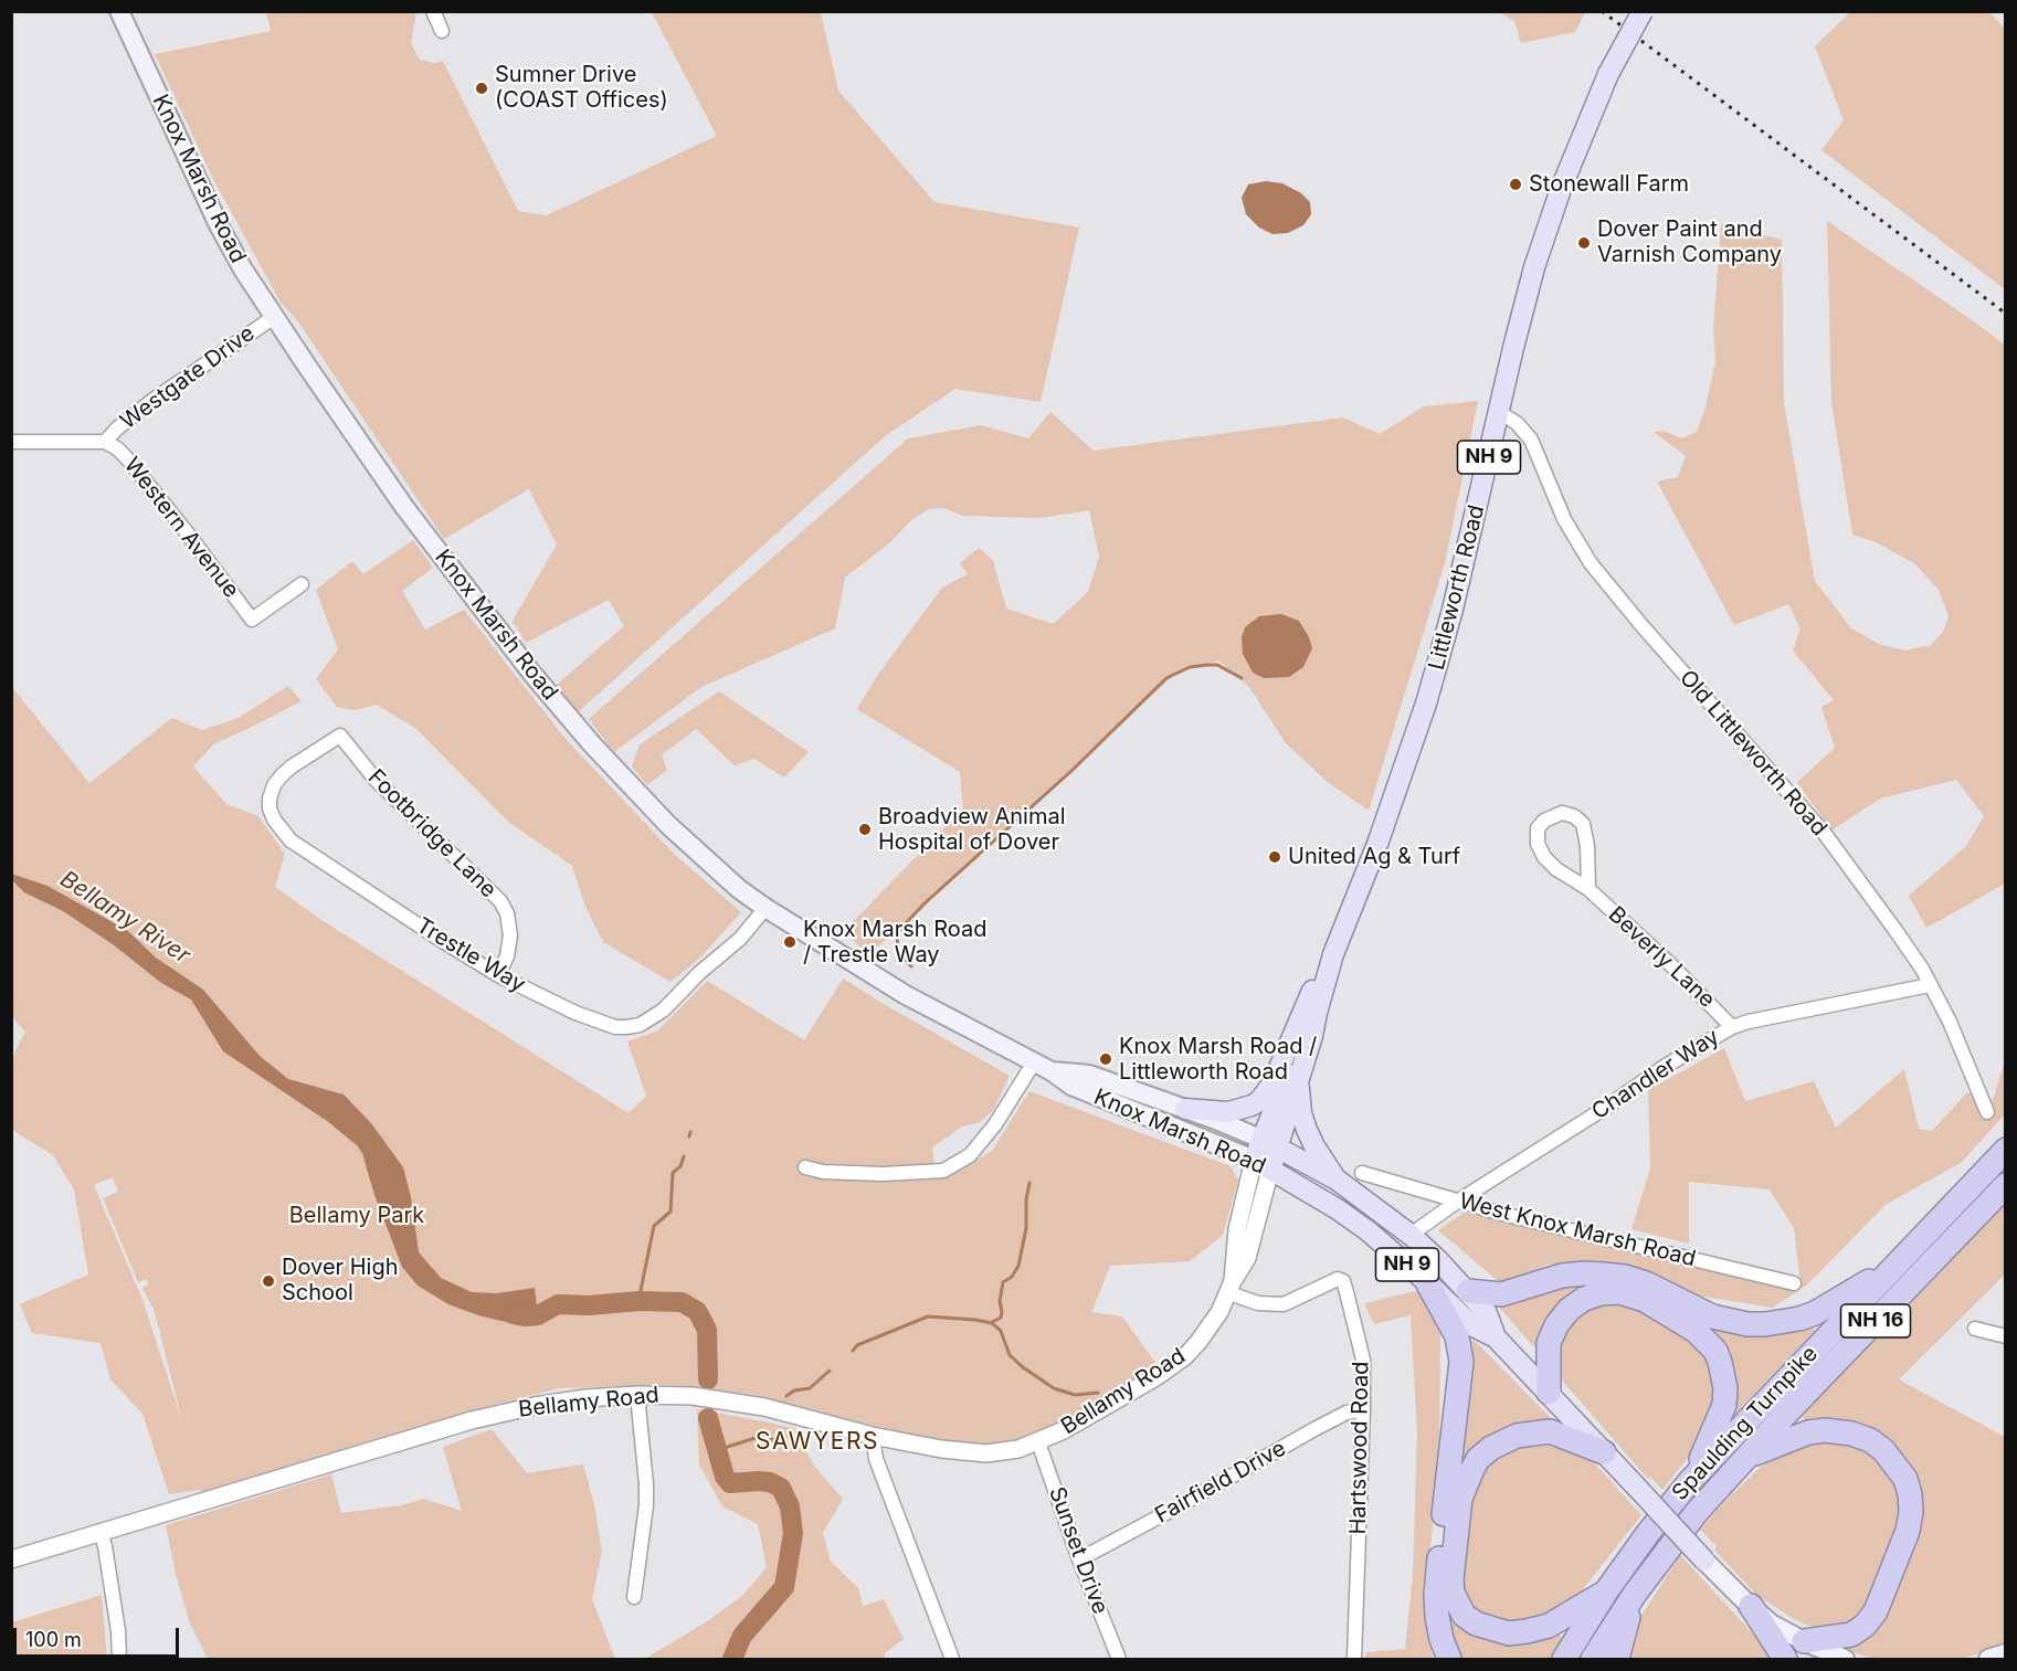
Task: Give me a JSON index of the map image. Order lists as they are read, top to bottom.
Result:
{
  "streets": {
    "highway": ["NH 16", "Spaulding Turnpike"],
    "main road": ["Knox Marsh Road", "NH 9", "Littleworth Road"],
    "street": [
      "Westgate Drive",
      "Western Avenue",
      "Old Littleworth Road",
      "Footbridge Lane",
      "Trestle Way",
      "Beverly Lane",
      "Chandler Way",
      "West Knox Marsh Road",
      "Bellamy Road",
      "Hartswood Road",
      "Fairfield Drive",
      "Sunset Drive"
    ]
  },
  "crossings": [
    ["Knox Marsh Road", "Westgate Drive"],
    ["Knox Marsh Road", "NH 9"],
    ["Knox Marsh Road", "Littleworth Road"],
    ["Knox Marsh Road", "Trestle Way"],
    ["Knox Marsh Road", "Chandler Way"],
    ["Knox Marsh Road", "Bellamy Road"],
    ["Westgate Drive", "Western Avenue"],
    ["NH 9", "Littleworth Road"],
    ["Littleworth Road", "Old Littleworth Road"],
    ["Littleworth Road", "Bellamy Road"],
    ["Old Littleworth Road", "Chandler Way"],
    ["Footbridge Lane", "Trestle Way"],
    ["Beverly Lane", "Chandler Way"],
    ["Chandler Way", "West Knox Marsh Road"],
    ["Bellamy Road", "Hartswood Road"],
    ["Bellamy Road", "Sunset Drive"],
    ["Hartswood Road", "Fairfield Drive"],
    ["Fairfield Drive", "Sunset Drive"]
  ],
  "districts": ["SAWYERS"],
  "water": ["Bellamy River"],
  "parks": ["Bellamy Park"],
  "places": [
    "Sumner Drive (COAST Offices)",
    "Stonewall Farm",
    "Dover Paint and Varnish Company",
    "Broadview Animal Hospital of Dover",
    "United Ag & Turf",
    "Knox Marsh Road / Trestle Way",
    "Knox Marsh Road / Littleworth Road",
    "Dover High School"
  ],
  "scale_bar": "100 m"
}
